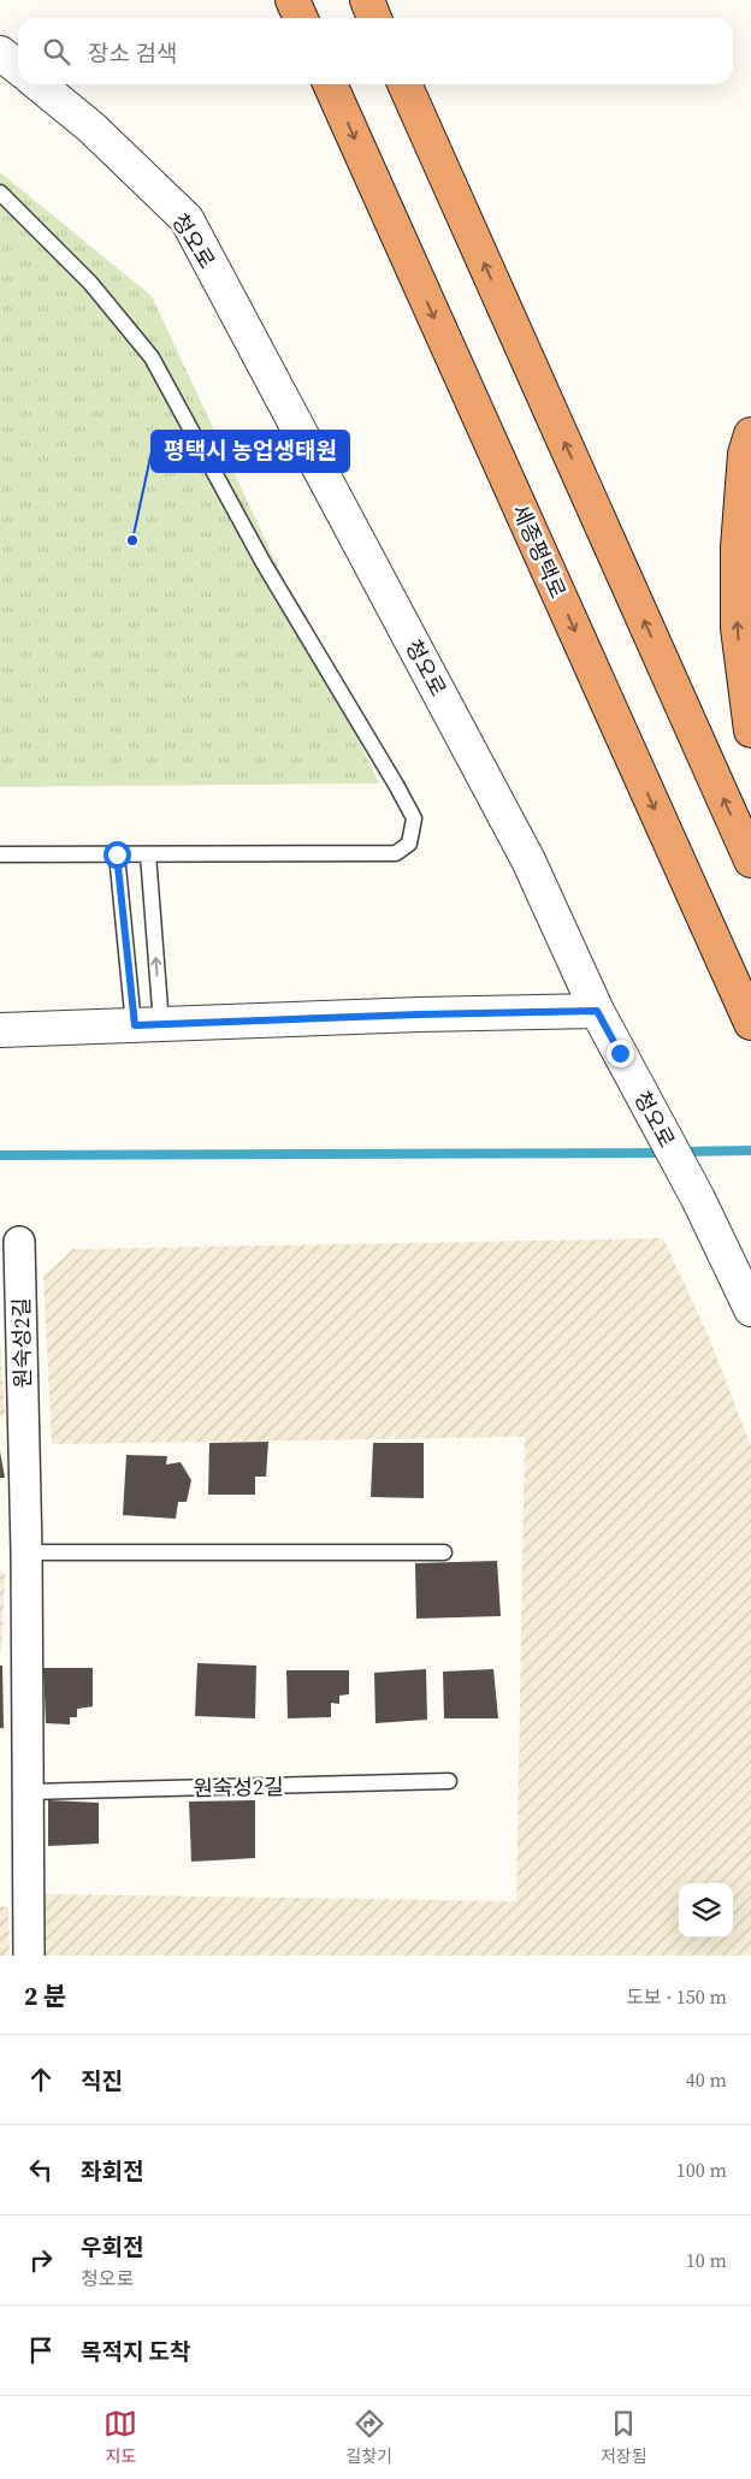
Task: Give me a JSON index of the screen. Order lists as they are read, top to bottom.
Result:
{
  "streets": {
    "highway": ["세종평택로"],
    "street": ["청오로", "원숙성2길"]
  },
  "places": ["평택시 농업생태원"],
  "page": {
    "search": "장소 검색",
    "heading": ["2 분", "도보 · 150 m"],
    "list": [
      ["직진", "40 m"],
      ["좌회전", "100 m"],
      ["우회전", "청오로", "10 m"],
      "목적지 도착"
    ],
    "nav": ["지도", "길찾기", "저장됨"]
  }
}
